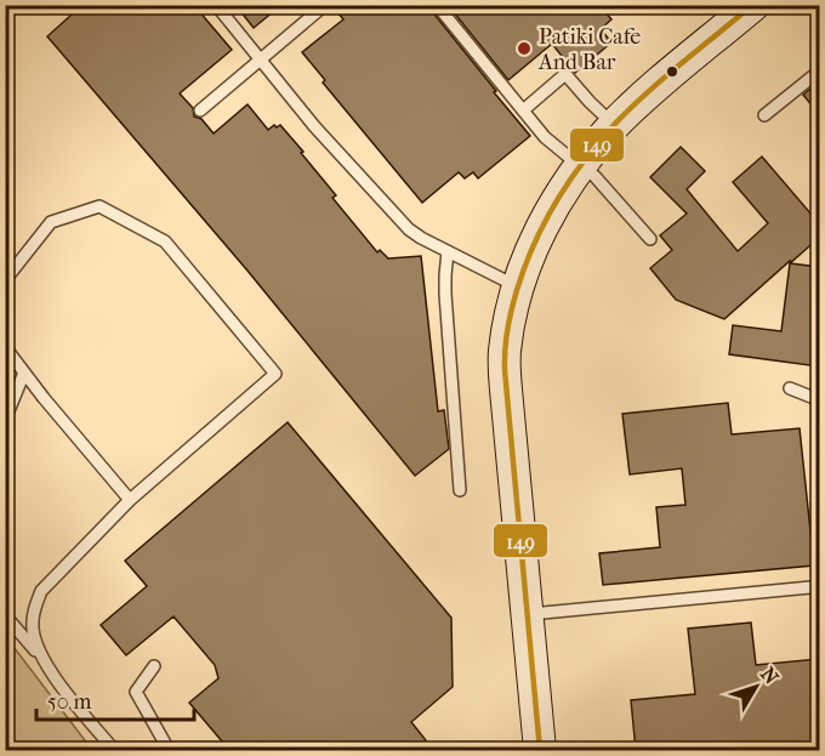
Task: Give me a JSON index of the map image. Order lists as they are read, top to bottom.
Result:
{
  "places": ["Patiki Cafe And Bar"],
  "lines": ["transit line 149"],
  "scale_bar": "50 m",
  "north": "top right"
}
